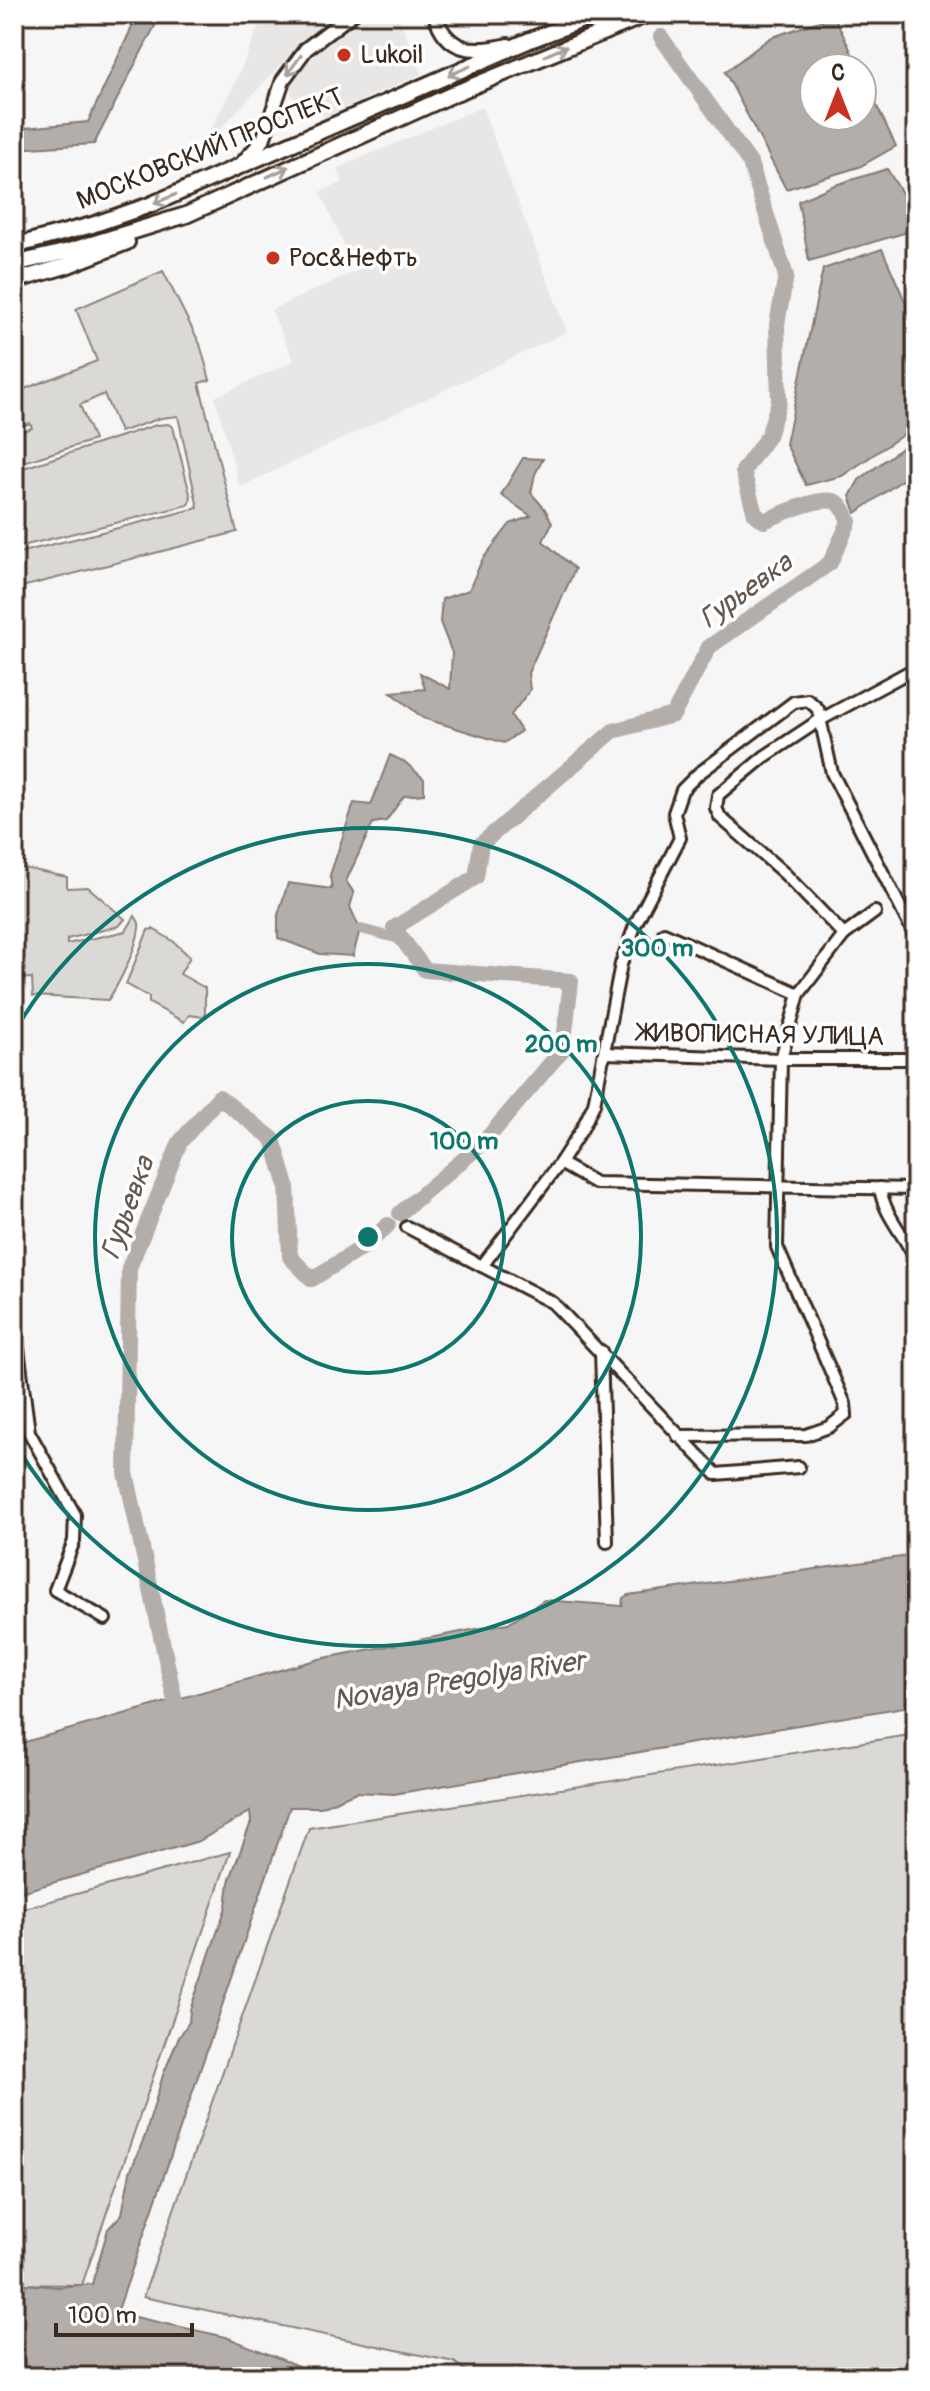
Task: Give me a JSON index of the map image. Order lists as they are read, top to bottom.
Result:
{
  "streets": {
    "highway": ["МОСКОВСКИЙ ПРОСПЕКТ"],
    "street": ["ЖИВОПИСНАЯ УЛИЦА"]
  },
  "water": ["Гурьевка", "Novaya Pregolya River"],
  "places": ["Lukoil", "Рос&Нефть"],
  "scale_bar": "100 m",
  "north": "top",
  "rings": ["300 m", "200 m", "100 m"]
}
